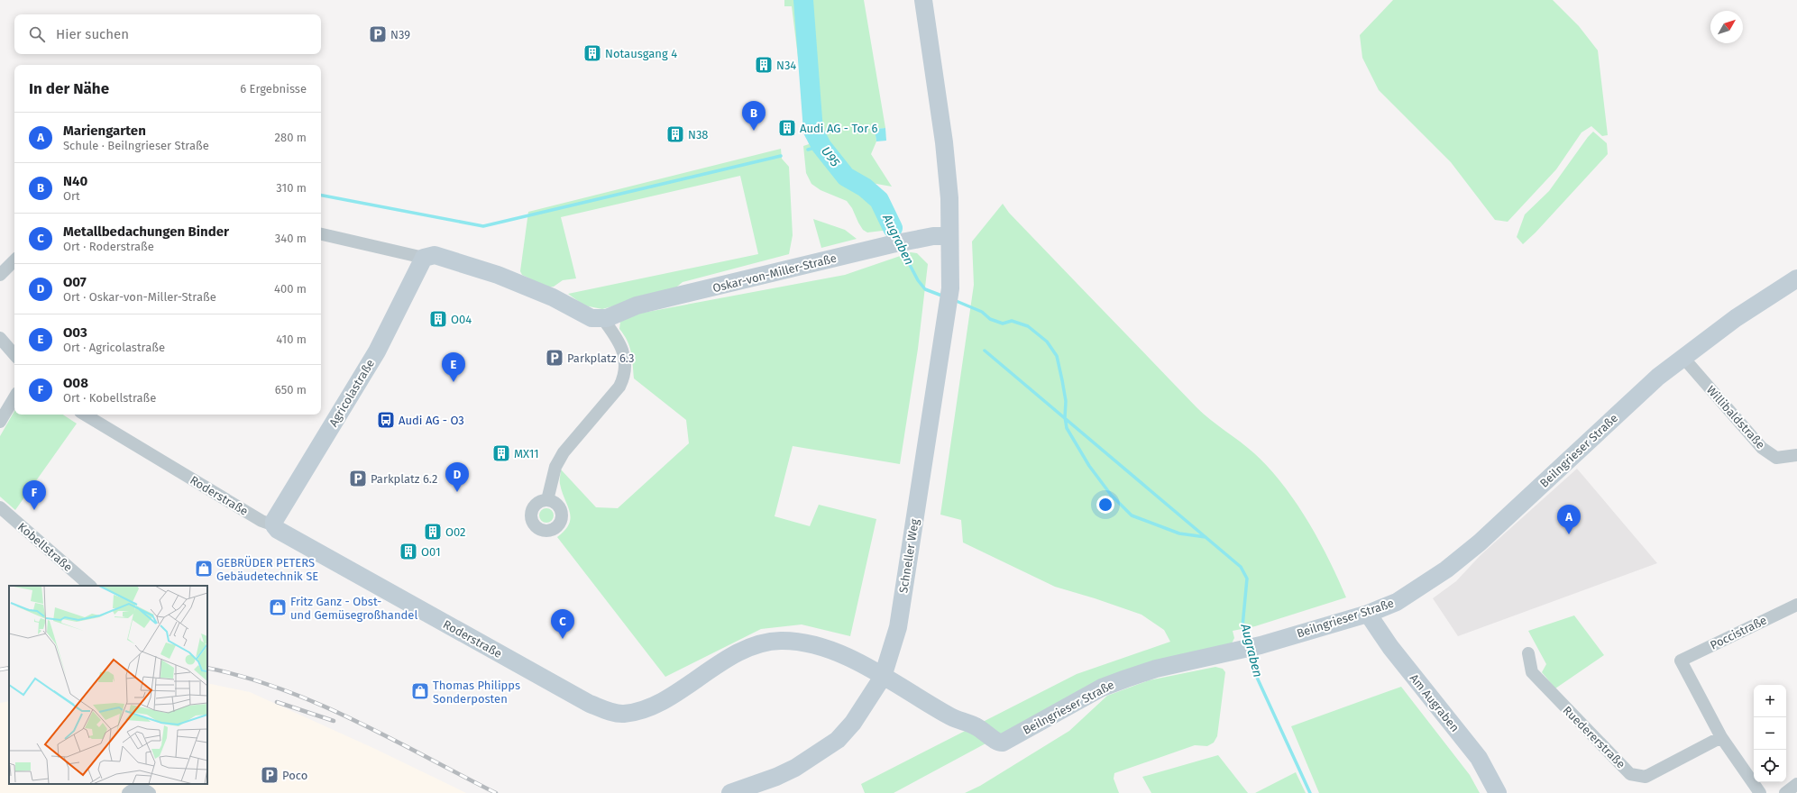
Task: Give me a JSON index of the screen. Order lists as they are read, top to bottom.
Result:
{
  "streets": {
    "main road": [
      "Oskar-von-Miller-Straße",
      "Agricolastraße",
      "Beilngrieser Straße",
      "Roderstraße",
      "Schneller Weg",
      "Am Augraben"
    ],
    "street": [
      "Willibaldstraße",
      "Kobellstraße",
      "Poccistraße",
      "Ruedererstraße"
    ]
  },
  "crossings": [
    ["Oskar-von-Miller-Straße", "Schneller Weg"],
    ["Agricolastraße", "Roderstraße"],
    ["Willibaldstraße", "Beilngrieser Straße"],
    ["Beilngrieser Straße", "Roderstraße"],
    ["Beilngrieser Straße", "Schneller Weg"],
    ["Beilngrieser Straße", "Am Augraben"],
    ["Roderstraße", "Schneller Weg"],
    ["Poccistraße", "Ruedererstraße"]
  ],
  "water": ["U95", "Augraben"],
  "places": {
    "parking": [
      "N39",
      "Parkplatz 6.3",
      "Parkplatz 6.2",
      "Poco"
    ],
    "building": [
      "Notausgang 4",
      "N34",
      "Audi AG - Tor 6",
      "N38",
      "O04",
      "MX11",
      "O02",
      "O01"
    ],
    "bus stop": ["Audi AG - O3"],
    "shop": ["GEBRÜDER PETERS Gebäudetechnik SE", "Fritz Ganz - Obst- und Gemüsegroßhandel", "Thomas Philipps Sonderposten"]
  },
  "north": "top right",
  "page": {
    "search": "Hier suchen",
    "heading": ["In der Nähe", "6 Ergebnisse"],
    "pins": [
      "B",
      "E",
      "D",
      "F",
      "A",
      "C"
    ],
    "list": [
      {
        "mark": "A",
        "name": "Mariengarten",
        "note": "Schule · Beilngrieser Straße",
        "value": "280 m"
      },
      {
        "mark": "B",
        "name": "N40",
        "note": "Ort",
        "value": "310 m"
      },
      {
        "mark": "C",
        "name": "Metallbedachungen Binder",
        "note": "Ort · Roderstraße",
        "value": "340 m"
      },
      {
        "mark": "D",
        "name": "O07",
        "note": "Ort · Oskar-von-Miller-Straße",
        "value": "400 m"
      },
      {
        "mark": "E",
        "name": "O03",
        "note": "Ort · Agricolastraße",
        "value": "410 m"
      },
      {
        "mark": "F",
        "name": "O08",
        "note": "Ort · Kobellstraße",
        "value": "650 m"
      }
    ],
    "map_buttons": ["+", "−"]
  }
}
